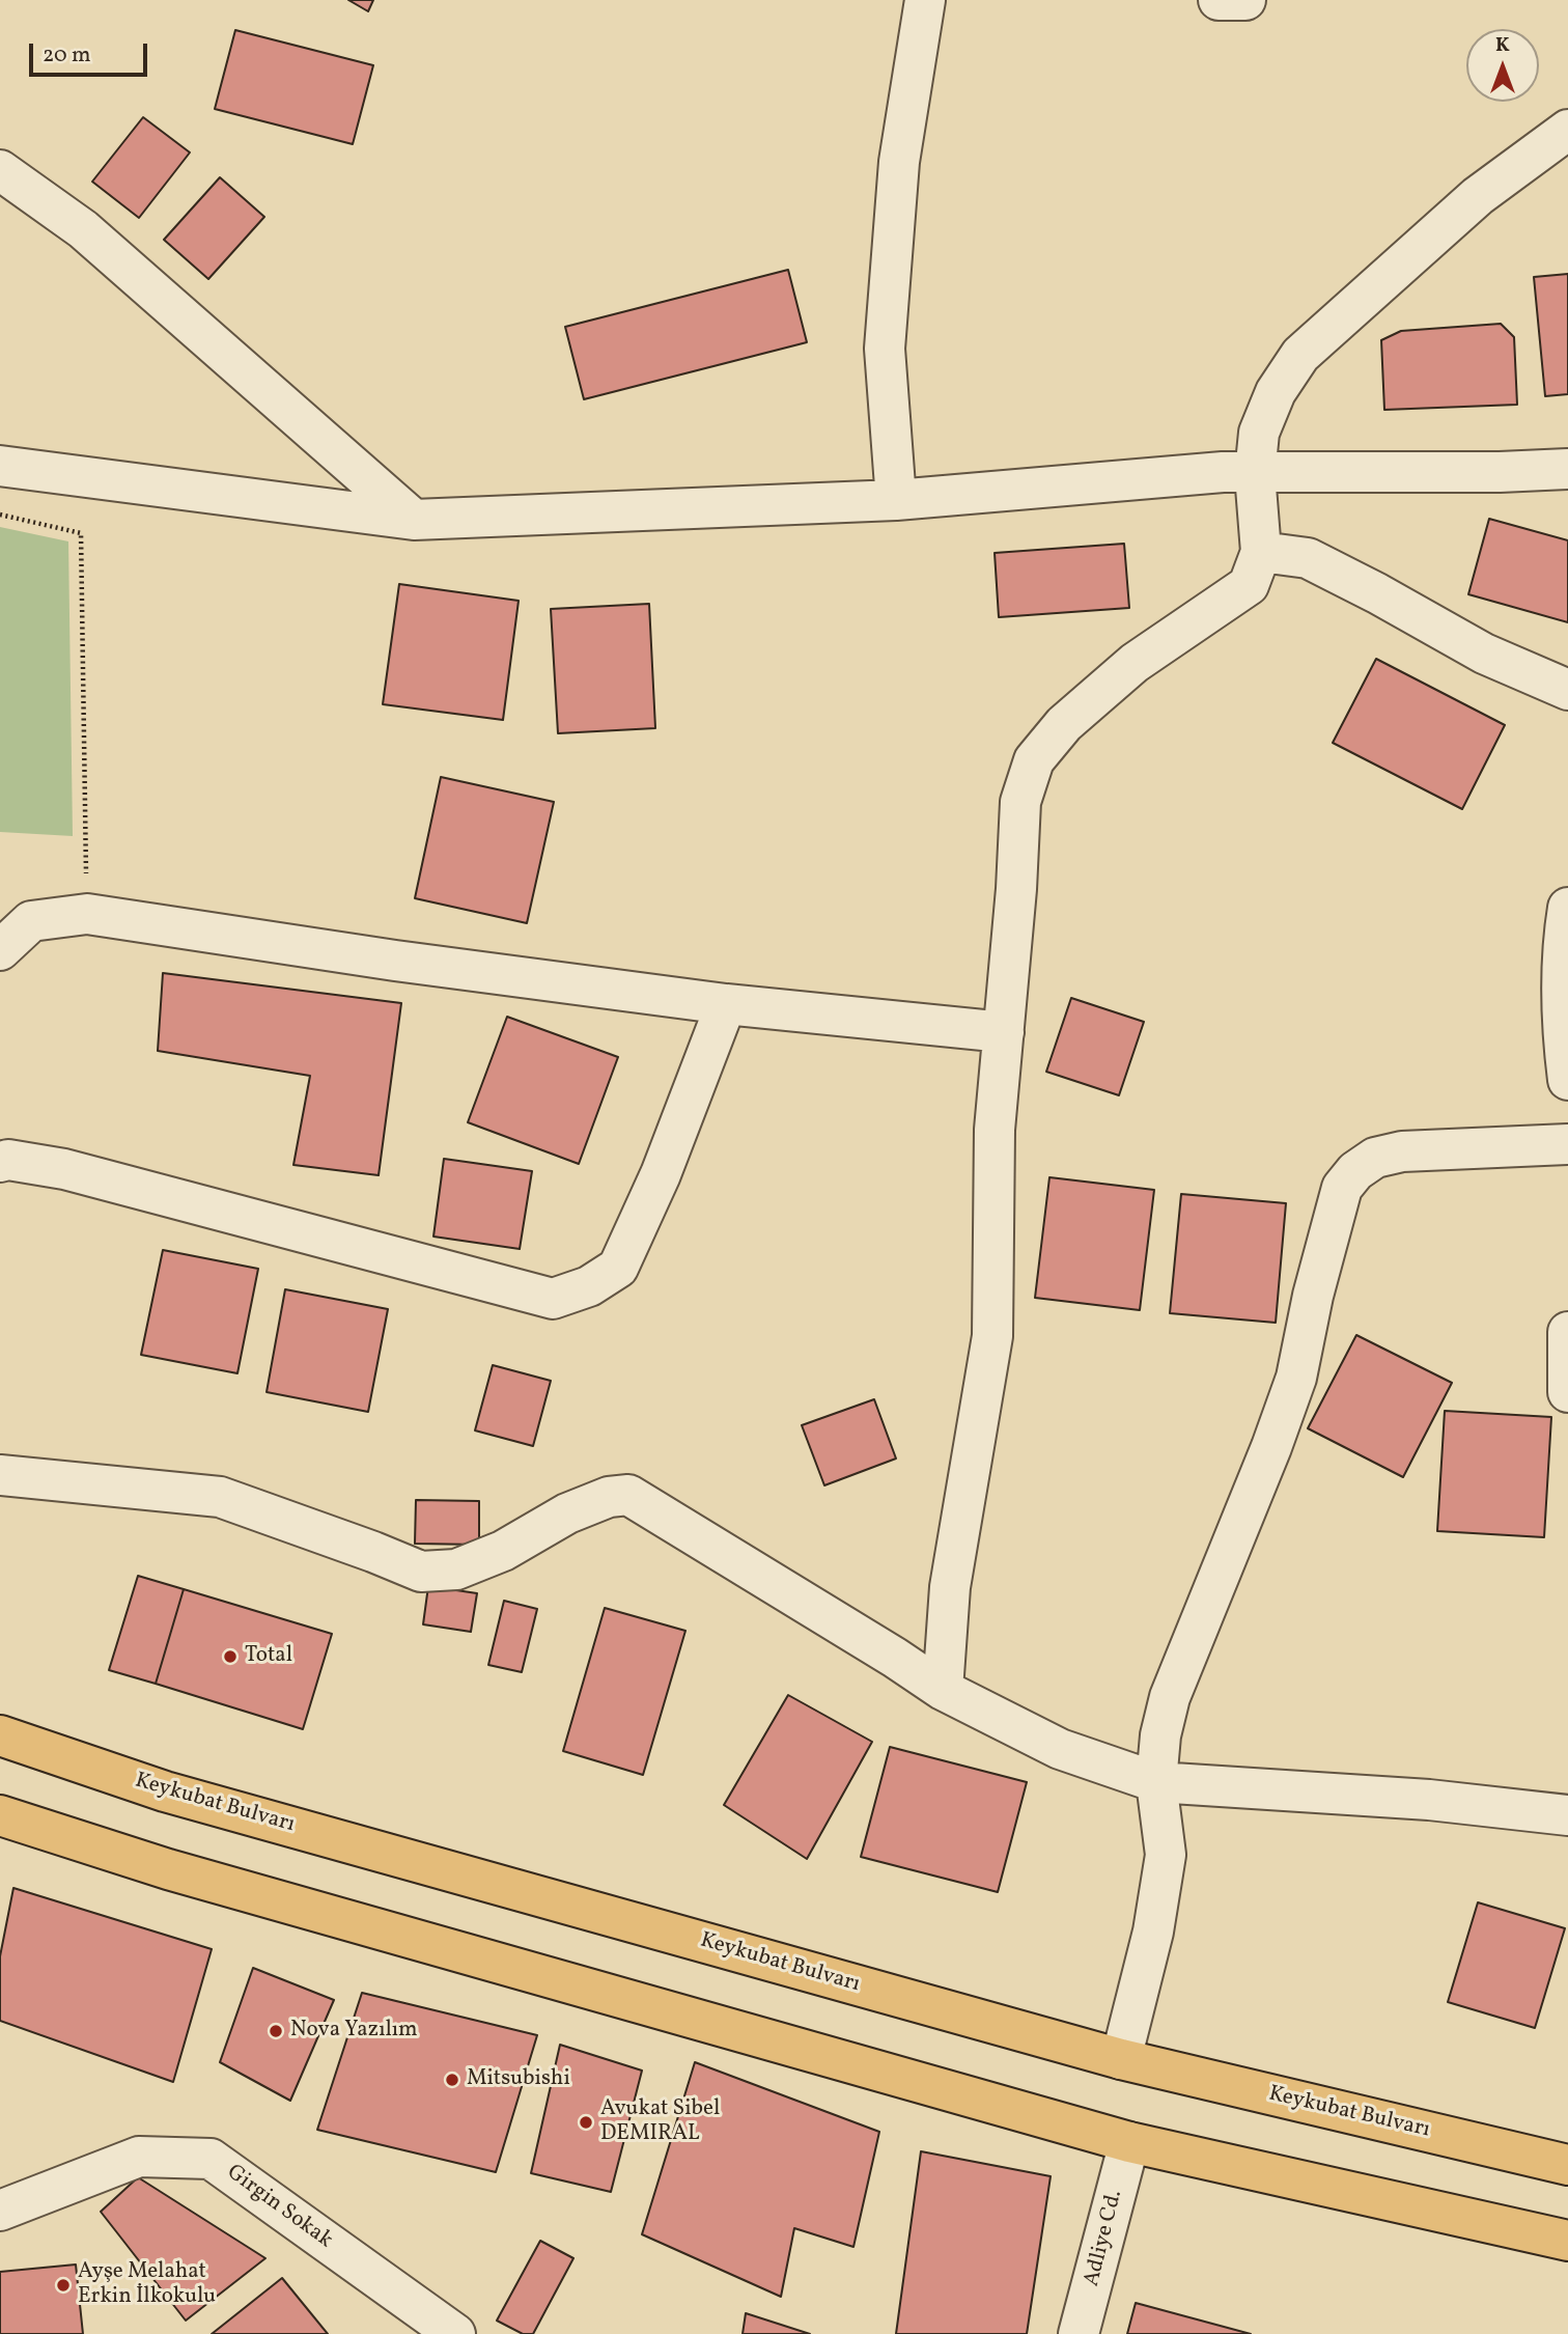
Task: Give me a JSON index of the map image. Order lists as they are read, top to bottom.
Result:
{
  "streets": {
    "highway": ["Keykubat Bulvarı"],
    "street": ["Girgin Sokak", "Adliye Cd."]
  },
  "places": [
    "Total",
    "Nova Yazılım",
    "Mitsubishi",
    "Avukat Sibel DEMIRAL",
    "Ayşe Melahat Erkin İlkokulu"
  ],
  "scale_bar": "20 m",
  "north": "top"
}
